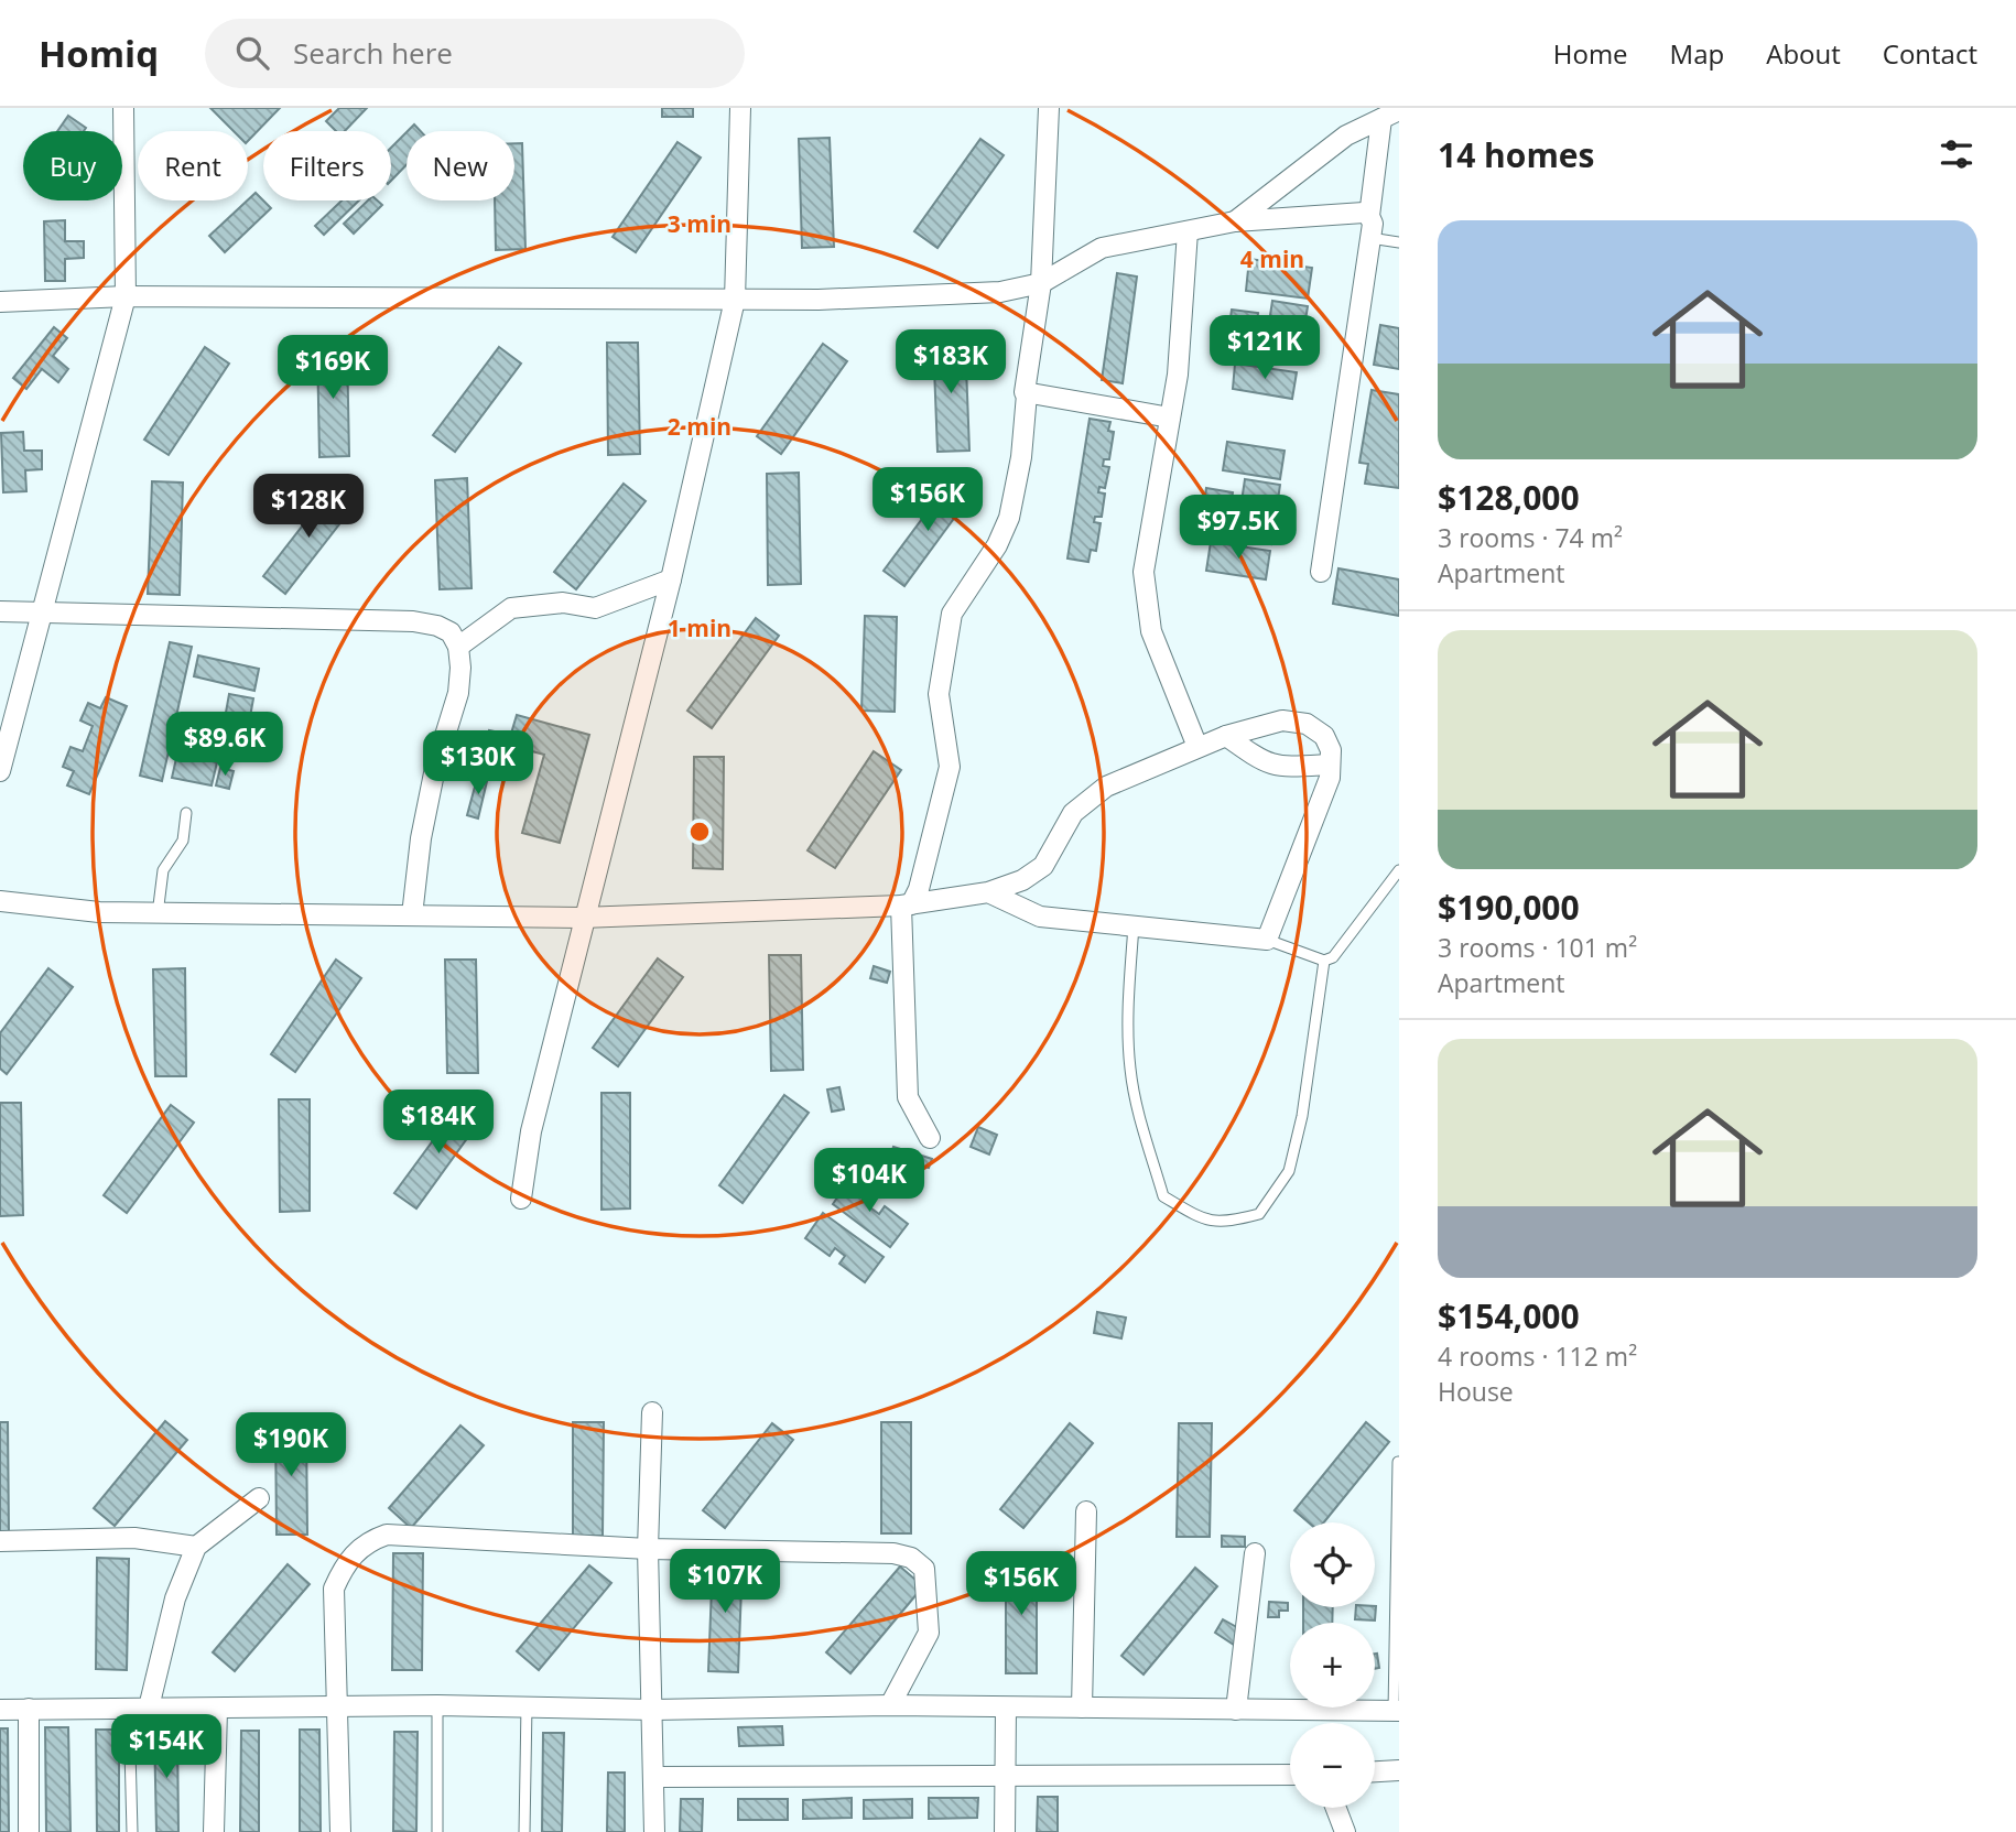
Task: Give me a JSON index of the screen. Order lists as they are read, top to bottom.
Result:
{
  "page": {
    "header": "Homiq",
    "search": "Search here",
    "nav": [
      "Home",
      "Map",
      "About",
      "Contact"
    ],
    "heading": "14 homes",
    "chip": [
      "Buy",
      "Rent",
      "Filters",
      "New"
    ],
    "list": [
      {
        "name": "$128,000",
        "note": "3 rooms · 74 m² · Apartment"
      },
      {
        "name": "$190,000",
        "note": "3 rooms · 101 m² · Apartment"
      },
      {
        "name": "$154,000",
        "note": "4 rooms · 112 m² · House"
      }
    ],
    "price": [
      "$121K",
      "$183K",
      "$169K",
      "$156K",
      "$128K",
      "$97.5K",
      "$89.6K",
      "$130K",
      "$184K",
      "$104K",
      "$190K",
      "$107K",
      "$156K",
      "$154K"
    ],
    "map_buttons": ["+", "−"]
  },
  "rings": [
    "3 min",
    "4 min",
    "2 min",
    "1 min"
  ]
}
